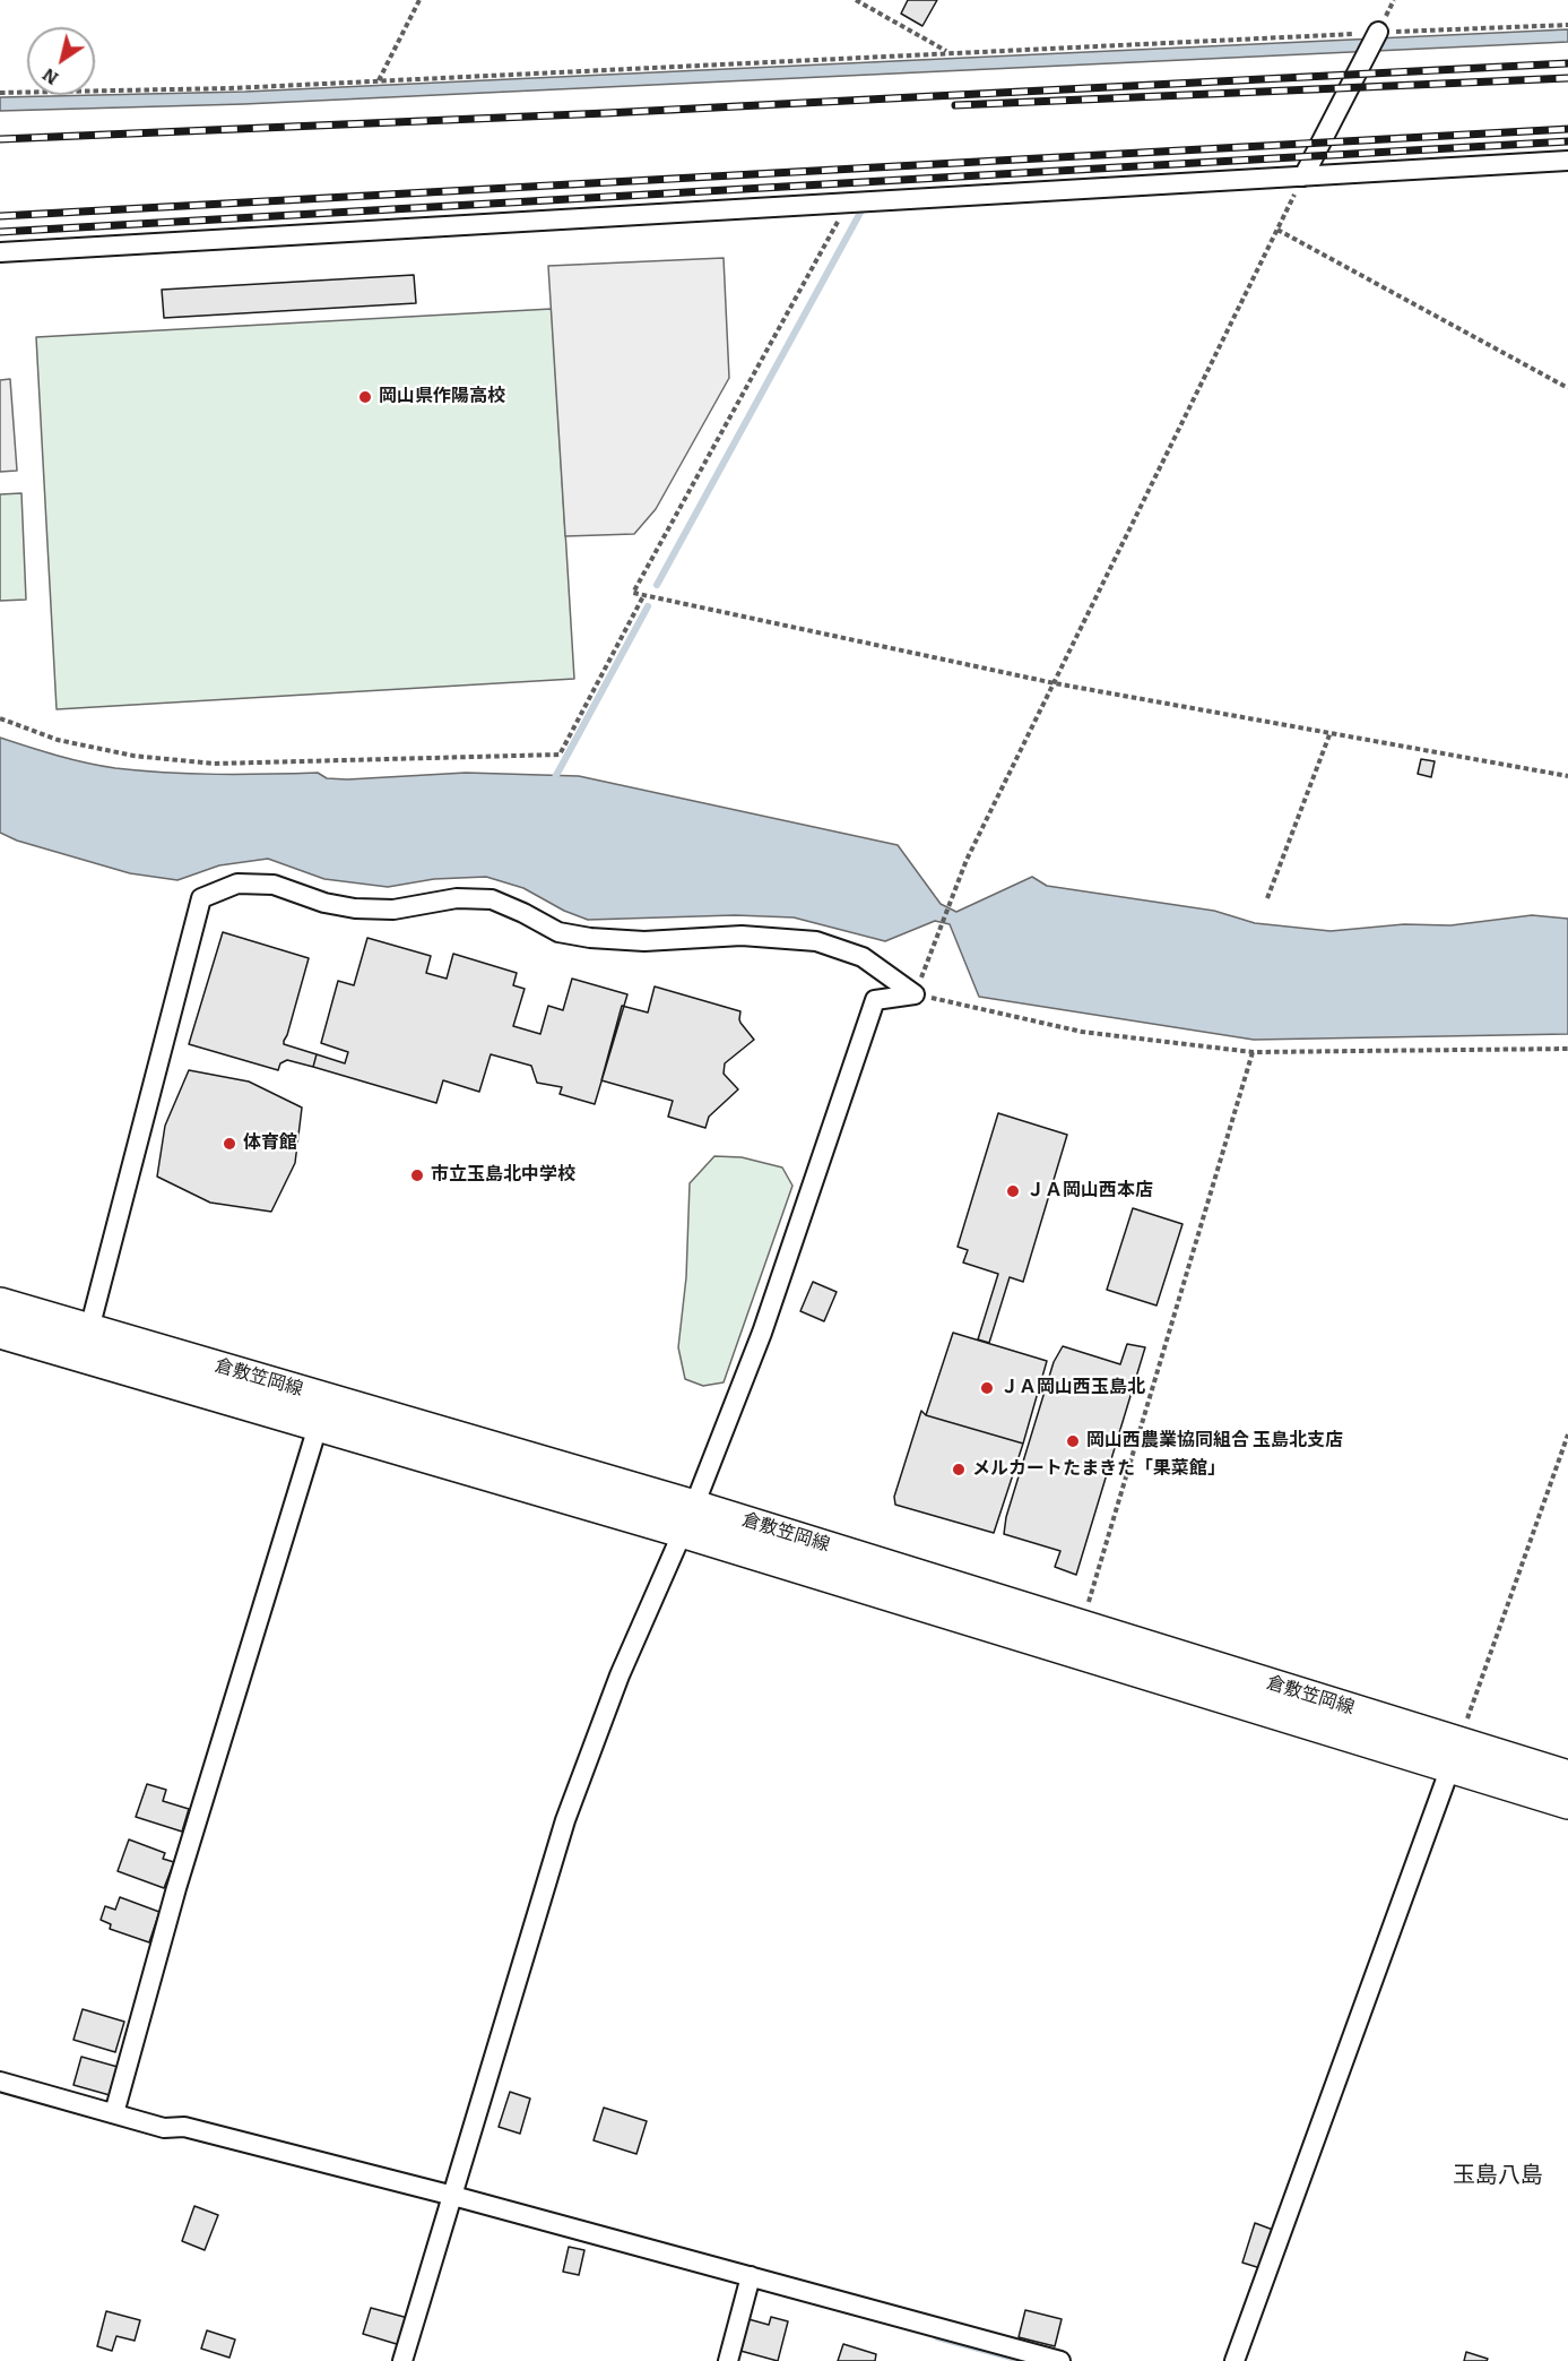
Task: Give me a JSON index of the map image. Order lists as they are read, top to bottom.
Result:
{
  "streets": {
    "main road": ["倉敷笠岡線"]
  },
  "districts": ["玉島八島"],
  "places": [
    "岡山県作陽高校",
    "体育館",
    "市立玉島北中学校",
    "ＪＡ岡山西本店",
    "ＪＡ岡山西玉島北",
    "岡山西農業協同組合 玉島北支店",
    "メルカートたまきた「果菜館」"
  ],
  "north": "bottom left"
}
